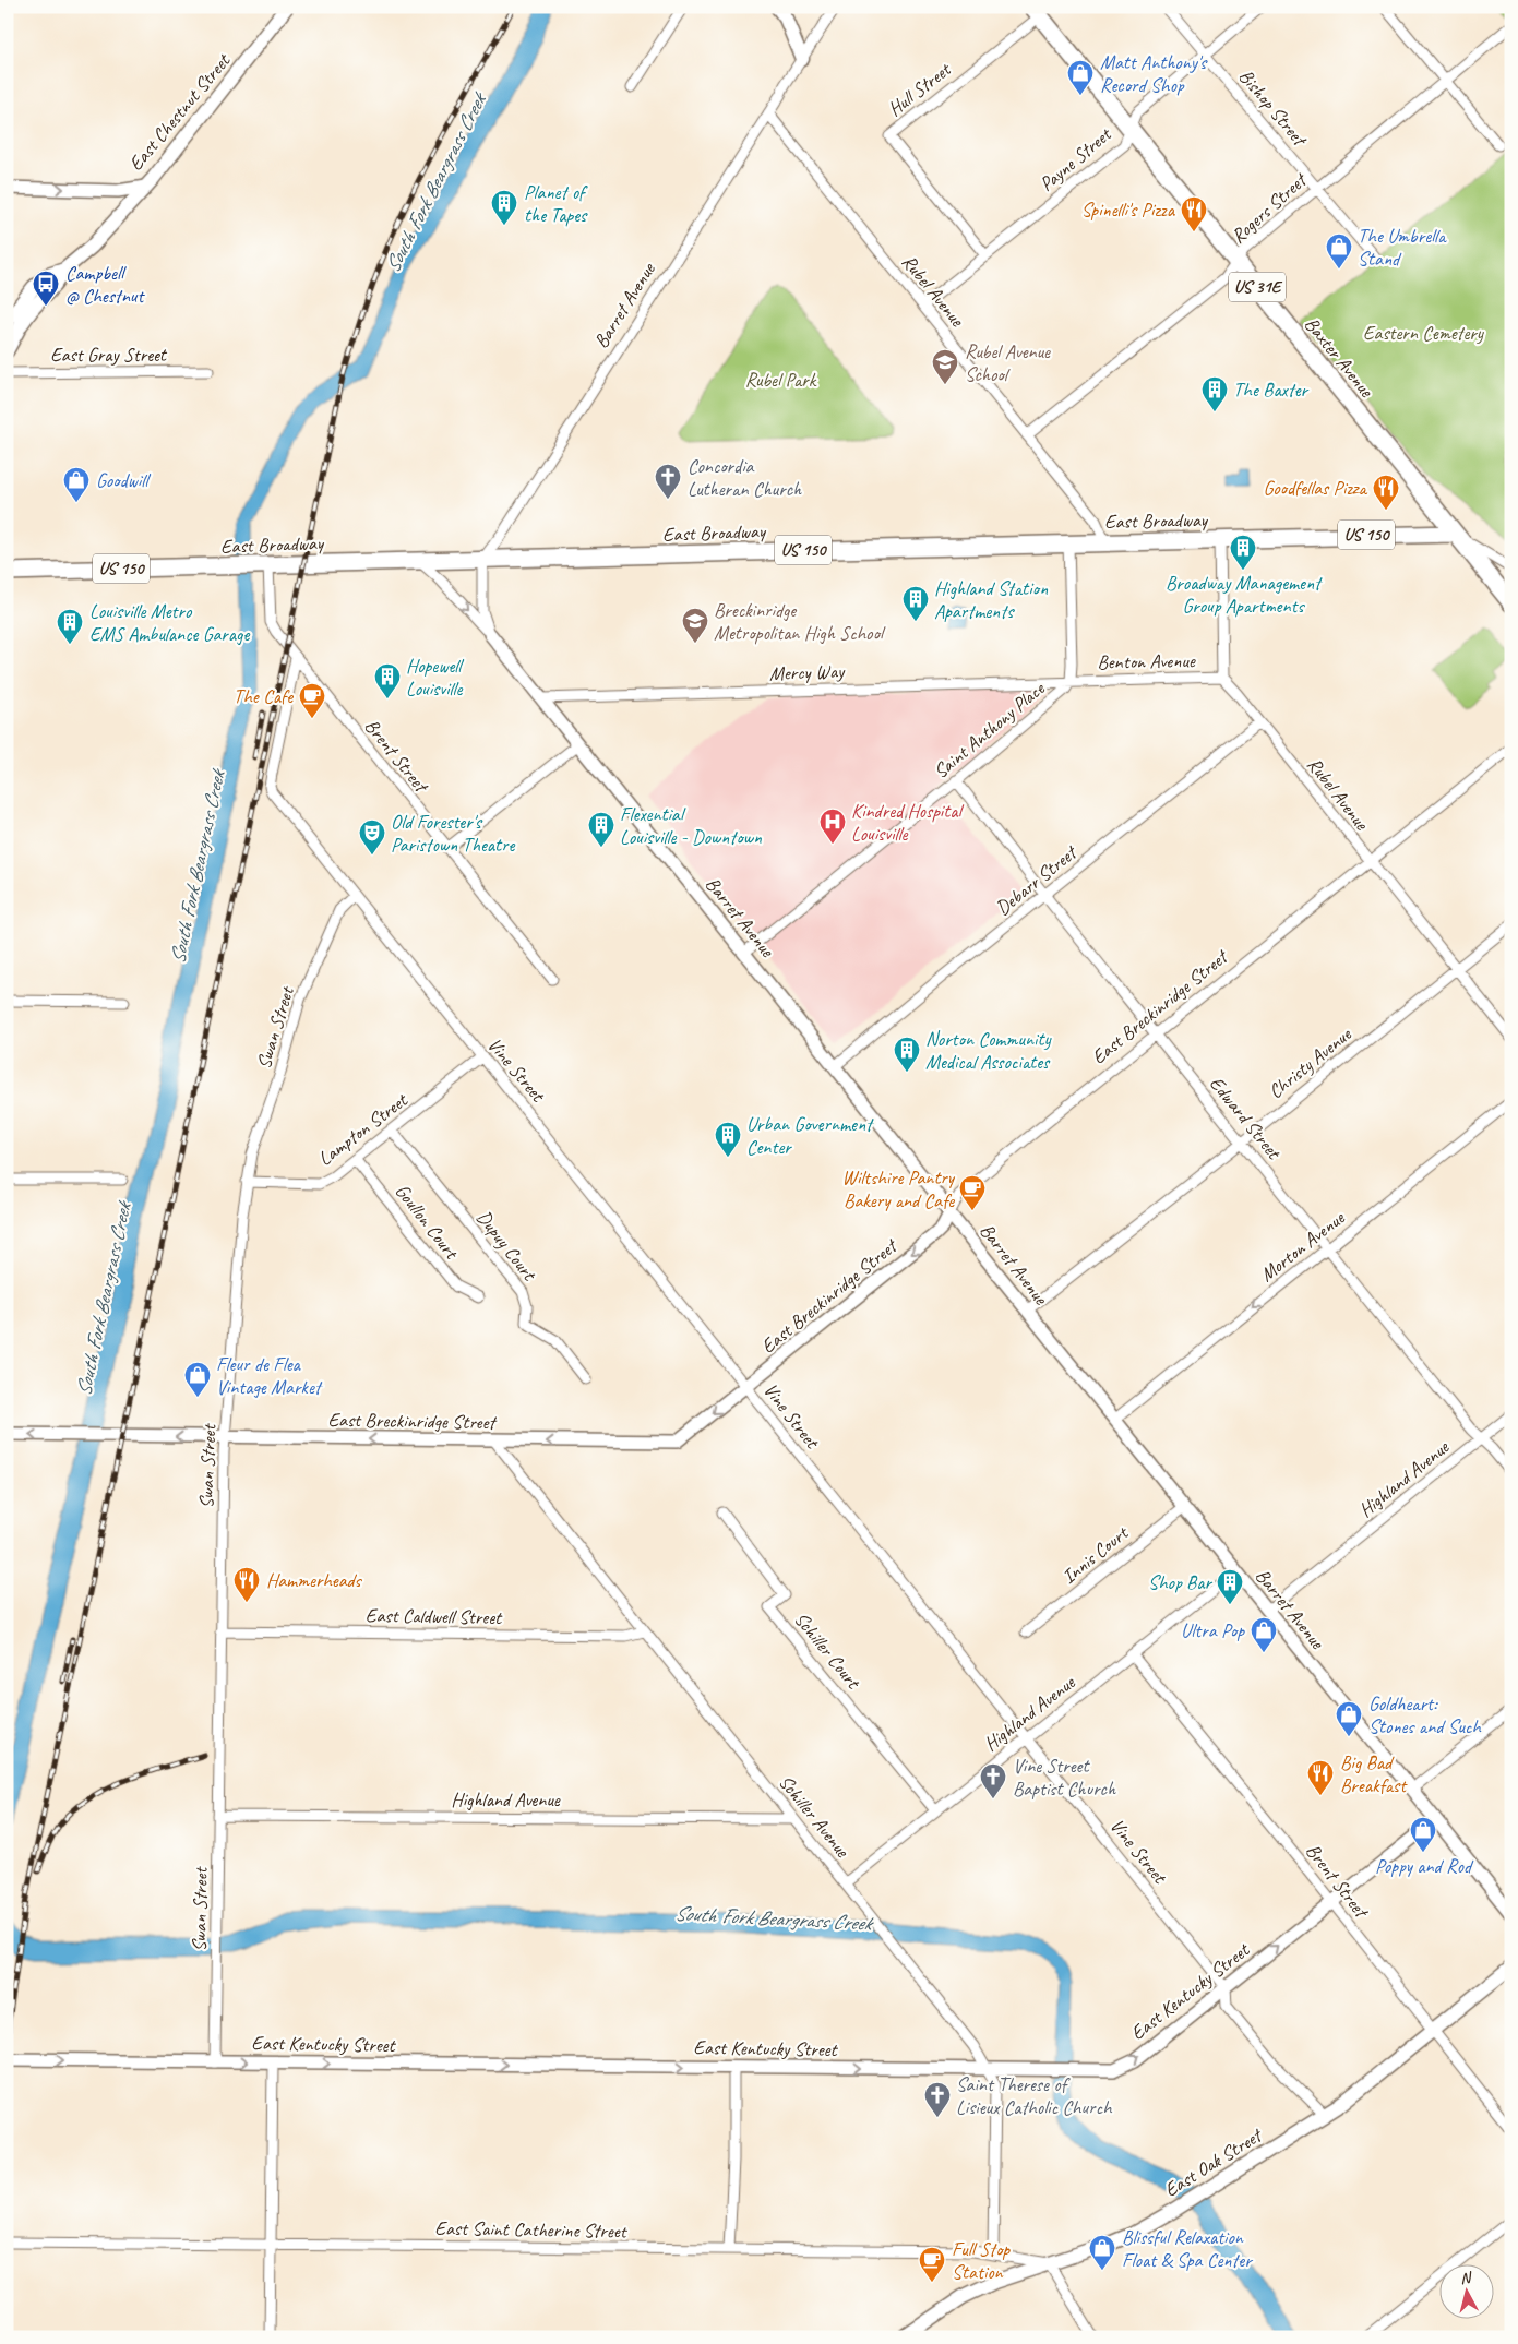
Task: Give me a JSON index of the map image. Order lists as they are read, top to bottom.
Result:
{
  "streets": {
    "main road": [
      "East Chestnut Street",
      "US 31E",
      "Baxter Avenue",
      "East Broadway",
      "US 150",
      "East Oak Street"
    ],
    "street": [
      "Hull Street",
      "Bishop Street",
      "Payne Street",
      "Rogers Street",
      "Rubel Avenue",
      "Barret Avenue",
      "East Gray Street",
      "Benton Avenue",
      "Mercy Way",
      "Saint Anthony Place",
      "Brent Street",
      "Debarr Street",
      "East Breckinridge Street",
      "Swan Street",
      "Christy Avenue",
      "Vine Street",
      "Edward Street",
      "Lampton Street",
      "Goullon Court",
      "Dupuy Court",
      "Morton Avenue",
      "Highland Avenue",
      "Innis Court",
      "East Caldwell Street",
      "Schiller Court",
      "Schiller Avenue",
      "East Kentucky Street",
      "East Saint Catherine Street"
    ]
  },
  "crossings": [
    ["Hull Street", "Payne Street"],
    ["Hull Street", "Baxter Avenue"],
    ["Bishop Street", "Payne Street"],
    ["Bishop Street", "Rogers Street"],
    ["Payne Street", "Rubel Avenue"],
    ["Payne Street", "Baxter Avenue"],
    ["Rogers Street", "Rubel Avenue"],
    ["Rogers Street", "Baxter Avenue"],
    ["Rubel Avenue", "Barret Avenue"],
    ["Rubel Avenue", "East Broadway"],
    ["Rubel Avenue", "Benton Avenue"],
    ["Rubel Avenue", "Debarr Street"],
    ["Rubel Avenue", "East Breckinridge Street"],
    ["Rubel Avenue", "Christy Avenue"],
    ["Barret Avenue", "East Broadway"],
    ["Barret Avenue", "Mercy Way"],
    ["Barret Avenue", "Saint Anthony Place"],
    ["Barret Avenue", "Debarr Street"],
    ["Barret Avenue", "East Breckinridge Street"],
    ["Barret Avenue", "Christy Avenue"],
    ["Barret Avenue", "Morton Avenue"],
    ["Barret Avenue", "Highland Avenue"],
    ["Barret Avenue", "Innis Court"],
    ["Barret Avenue", "East Kentucky Street"],
    ["Baxter Avenue", "East Broadway"],
    ["East Broadway", "Saint Anthony Place"],
    ["East Broadway", "Brent Street"],
    ["Benton Avenue", "Mercy Way"],
    ["Benton Avenue", "Saint Anthony Place"],
    ["Mercy Way", "Saint Anthony Place"],
    ["Saint Anthony Place", "Edward Street"],
    ["Brent Street", "Vine Street"],
    ["Brent Street", "Highland Avenue"],
    ["Brent Street", "East Kentucky Street"],
    ["Brent Street", "East Oak Street"],
    ["Debarr Street", "Edward Street"],
    ["East Breckinridge Street", "Swan Street"],
    ["East Breckinridge Street", "Vine Street"],
    ["East Breckinridge Street", "Edward Street"],
    ["East Breckinridge Street", "Schiller Avenue"],
    ["Swan Street", "Vine Street"],
    ["Swan Street", "Lampton Street"],
    ["Swan Street", "Highland Avenue"],
    ["Swan Street", "East Caldwell Street"],
    ["Swan Street", "East Kentucky Street"],
    ["Christy Avenue", "Edward Street"],
    ["Vine Street", "Lampton Street"],
    ["Vine Street", "Highland Avenue"],
    ["Vine Street", "East Kentucky Street"],
    ["Vine Street", "East Oak Street"],
    ["Edward Street", "Morton Avenue"],
    ["Edward Street", "Highland Avenue"],
    ["Lampton Street", "Goullon Court"],
    ["Lampton Street", "Dupuy Court"],
    ["Highland Avenue", "Schiller Court"],
    ["Highland Avenue", "Schiller Avenue"],
    ["East Caldwell Street", "Schiller Avenue"],
    ["Schiller Avenue", "East Kentucky Street"],
    ["Schiller Avenue", "East Saint Catherine Street"],
    ["East Oak Street", "East Saint Catherine Street"]
  ],
  "one_way": [
    "East Chestnut Street",
    "East Breckinridge Street",
    "Morton Avenue",
    "East Kentucky Street"
  ],
  "water": ["South Fork Beargrass Creek"],
  "parks": ["Eastern Cemetery", "Rubel Park"],
  "places": {
    "shop": [
      "Matt Anthony's Record Shop",
      "The Umbrella Stand",
      "Goodwill",
      "Fleur de Flea Vintage Market",
      "Ultra Pop",
      "Goldheart: Stones and Such",
      "Poppy and Rod",
      "Blissful Relaxation Float & Spa Center"
    ],
    "building": [
      "Planet of the Tapes",
      "The Baxter",
      "Broadway Management Group Apartments",
      "Highland Station Apartments",
      "Louisville Metro EMS Ambulance Garage",
      "Hopewell Louisville",
      "Flexential Louisville - Downtown",
      "Norton Community Medical Associates",
      "Urban Government Center",
      "Shop Bar"
    ],
    "restaurant": [
      "Spinelli's Pizza",
      "Goodfellas Pizza",
      "Hammerheads",
      "Big Bad Breakfast"
    ],
    "bus stop": ["Campbell @ Chestnut"],
    "school or university": ["Rubel Avenue School", "Breckinridge Metropolitan High School"],
    "church": ["Concordia Lutheran Church", "Vine Street Baptist Church", "Saint Therese of Lisieux Catholic Church"],
    "cafe": ["The Cafe", "Wiltshire Pantry Bakery and Cafe", "Full Stop Station"],
    "hospital": ["Kindred Hospital Louisville"],
    "theatre": ["Old Forester's Paristown Theatre"]
  },
  "north": "top"
}
